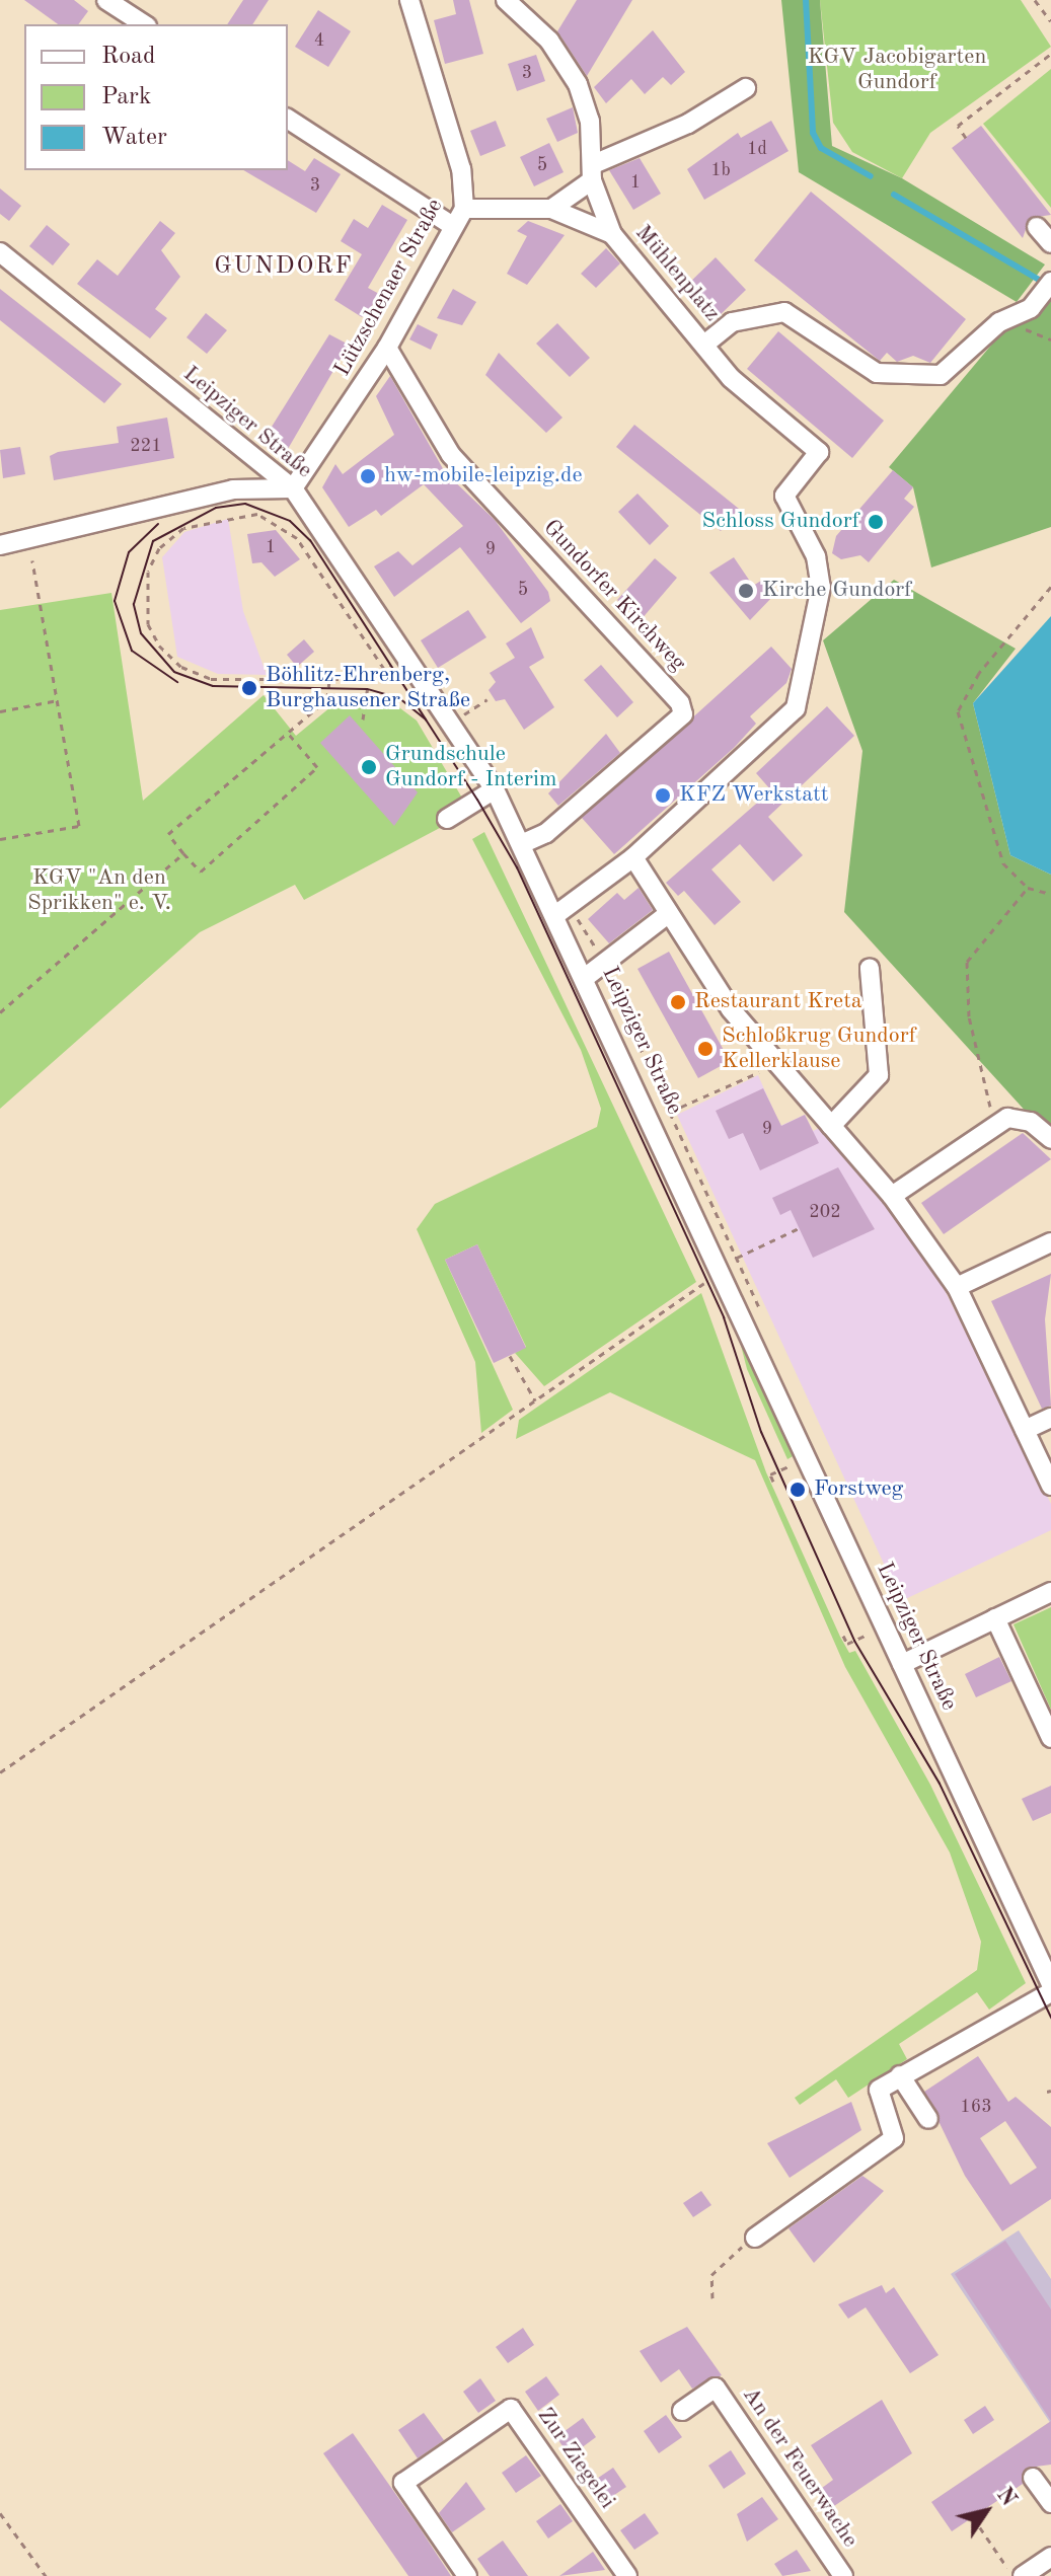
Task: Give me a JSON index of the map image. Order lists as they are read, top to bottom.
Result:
{
  "streets": {
    "street": [
      "Mühlenplatz",
      "Lützschenaer Straße",
      "Leipziger Straße",
      "Gundorfer Kirchweg",
      "Zur Ziegelei",
      "An der Feuerwache"
    ]
  },
  "crossings": [
    ["Mühlenplatz", "Lützschenaer Straße"],
    ["Lützschenaer Straße", "Leipziger Straße"],
    ["Lützschenaer Straße", "Gundorfer Kirchweg"],
    ["Leipziger Straße", "Gundorfer Kirchweg"]
  ],
  "districts": ["GUNDORF"],
  "parks": ["KGV Jacobigarten Gundorf", "KGV \"An den Sprikken\" e. V."],
  "places": [
    "hw-mobile-leipzig.de",
    "Schloss Gundorf",
    "Kirche Gundorf",
    "Böhlitz-Ehrenberg, Burghausener Straße",
    "Grundschule Gundorf - Interim",
    "KFZ Werkstatt",
    "Restaurant Kreta",
    "Schloßkrug Gundorf Kellerklause",
    "Forstweg"
  ],
  "house_numbers": [
    "4",
    "3",
    "1d",
    "5",
    "1b",
    "1",
    "3",
    "221",
    "1",
    "9",
    "5",
    "9",
    "202",
    "163"
  ],
  "legend": ["Road", "Park", "Water"],
  "north": "top right"
}
